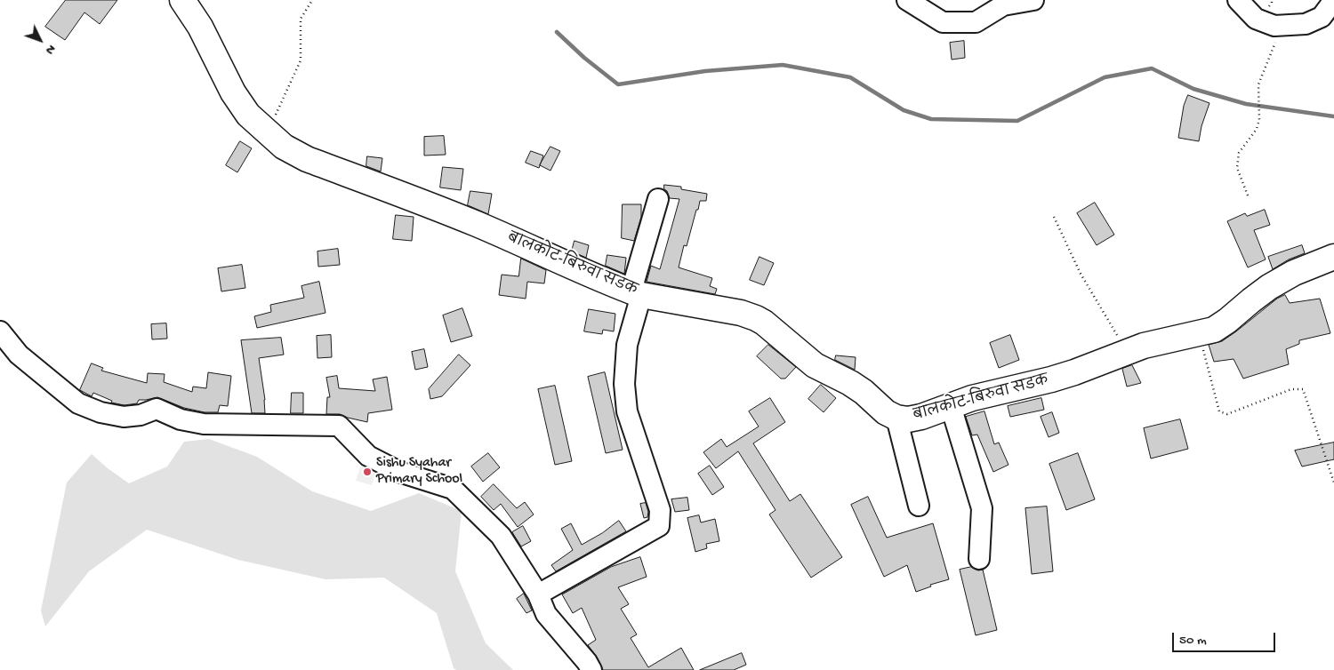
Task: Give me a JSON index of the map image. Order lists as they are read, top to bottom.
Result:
{
  "streets": {
    "main road": ["बालकोट-बिरुवा सडक"]
  },
  "places": ["Sishu Syahar Primary School"],
  "scale_bar": "50 m",
  "north": "bottom right"
}
